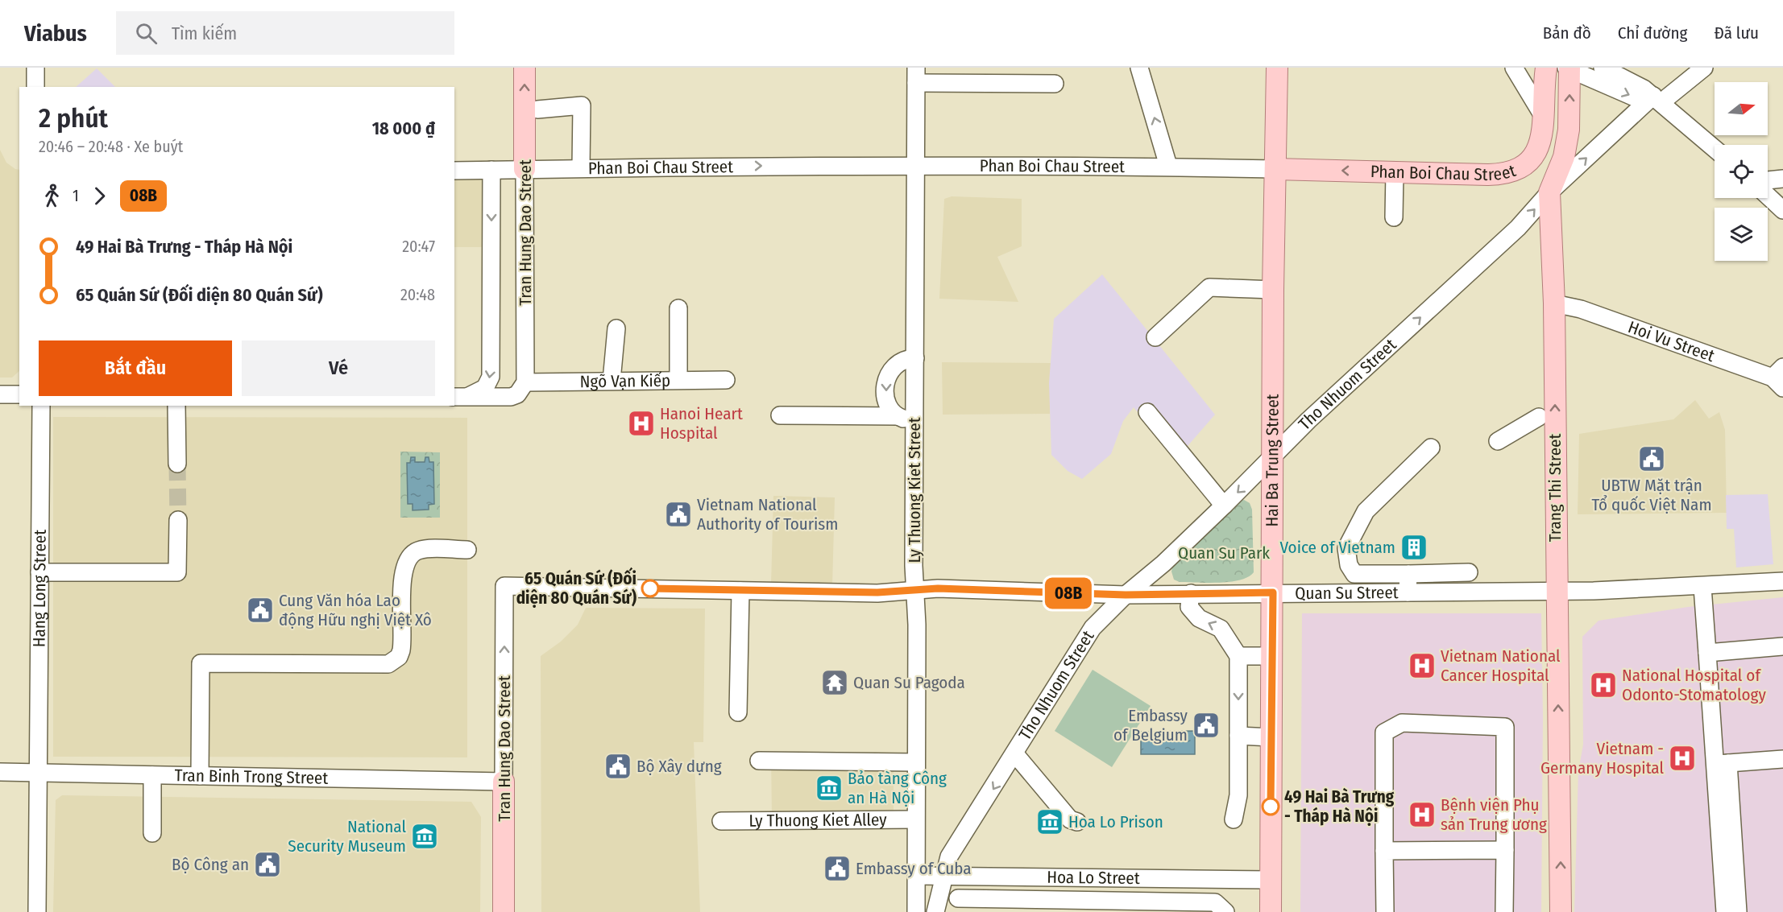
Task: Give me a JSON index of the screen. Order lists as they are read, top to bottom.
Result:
{
  "streets": {
    "main road": [
      "Phan Boi Chau Street",
      "Tran Hung Dao Street",
      "Hai Ba Trung Street",
      "Trang Thi Street"
    ],
    "street": [
      "Hoi Vu Street",
      "Ngõ Vạn Kiếp",
      "Tho Nhuom Street",
      "Ly Thuong Kiet Street",
      "Hang Long Street",
      "Quan Su Street",
      "Tran Binh Trong Street",
      "Ly Thuong Kiet Alley",
      "Hoa Lo Street"
    ]
  },
  "crossings": [
    ["Phan Boi Chau Street", "Tran Hung Dao Street"],
    ["Phan Boi Chau Street", "Hai Ba Trung Street"],
    ["Phan Boi Chau Street", "Ly Thuong Kiet Street"],
    ["Tran Hung Dao Street", "Ngõ Vạn Kiếp"],
    ["Tran Hung Dao Street", "Quan Su Street"],
    ["Tran Hung Dao Street", "Tran Binh Trong Street"],
    ["Hoi Vu Street", "Trang Thi Street"],
    ["Tho Nhuom Street", "Hai Ba Trung Street"],
    ["Tho Nhuom Street", "Trang Thi Street"],
    ["Tho Nhuom Street", "Quan Su Street"],
    ["Tho Nhuom Street", "Hoa Lo Street"],
    ["Hai Ba Trung Street", "Quan Su Street"],
    ["Hai Ba Trung Street", "Hoa Lo Street"],
    ["Trang Thi Street", "Quan Su Street"],
    ["Ly Thuong Kiet Street", "Quan Su Street"],
    ["Ly Thuong Kiet Street", "Ly Thuong Kiet Alley"],
    ["Ly Thuong Kiet Street", "Hoa Lo Street"],
    ["Hang Long Street", "Tran Binh Trong Street"]
  ],
  "one_way": ["Tran Hung Dao Street", "Trang Thi Street"],
  "parks": ["Quan Su Park"],
  "places": {
    "hospital": [
      "Hanoi Heart Hospital",
      "Vietnam National Cancer Hospital",
      "National Hospital of Odonto-Stomatology",
      "Vietnam - Germany Hospital",
      "Bệnh viện Phụ sản Trung ương"
    ],
    "public building": [
      "UBTW Mặt trận Tổ quốc Việt Nam",
      "Vietnam National Authority of Tourism",
      "Cung Văn hóa Lao động Hữu nghị Việt Xô",
      "Embassy of Belgium",
      "Bộ Xây dựng",
      "Bộ Công an",
      "Embassy of Cuba"
    ],
    "building": ["Voice of Vietnam"],
    "other": ["65 Quán Sứ (Đối diện 80 Quán Sứ)", "49 Hai Bà Trưng - Tháp Hà Nội"],
    "temple": ["Quan Su Pagoda"],
    "museum": ["Bảo tàng Công an Hà Nội", "Hoa Lo Prison", "National Security Museum"]
  },
  "lines": ["bus line 08B"],
  "north": "right",
  "page": {
    "header": "Viabus",
    "search": "Tìm kiếm",
    "nav": ["Bản đồ", "Chỉ đường", "Đã lưu"],
    "on_map": "08B",
    "heading": ["2 phút", "20:46 – 20:48 · Xe buýt", "18 000 ₫"],
    "legs": ["1", "08B"],
    "list": [
      {
        "name": "49 Hai Bà Trưng - Tháp Hà Nội",
        "value": "20:47"
      },
      {
        "name": "65 Quán Sứ (Đối diện 80 Quán Sứ)",
        "value": "20:48"
      }
    ],
    "buttons": ["Bắt đầu", "Vé"]
  }
}
